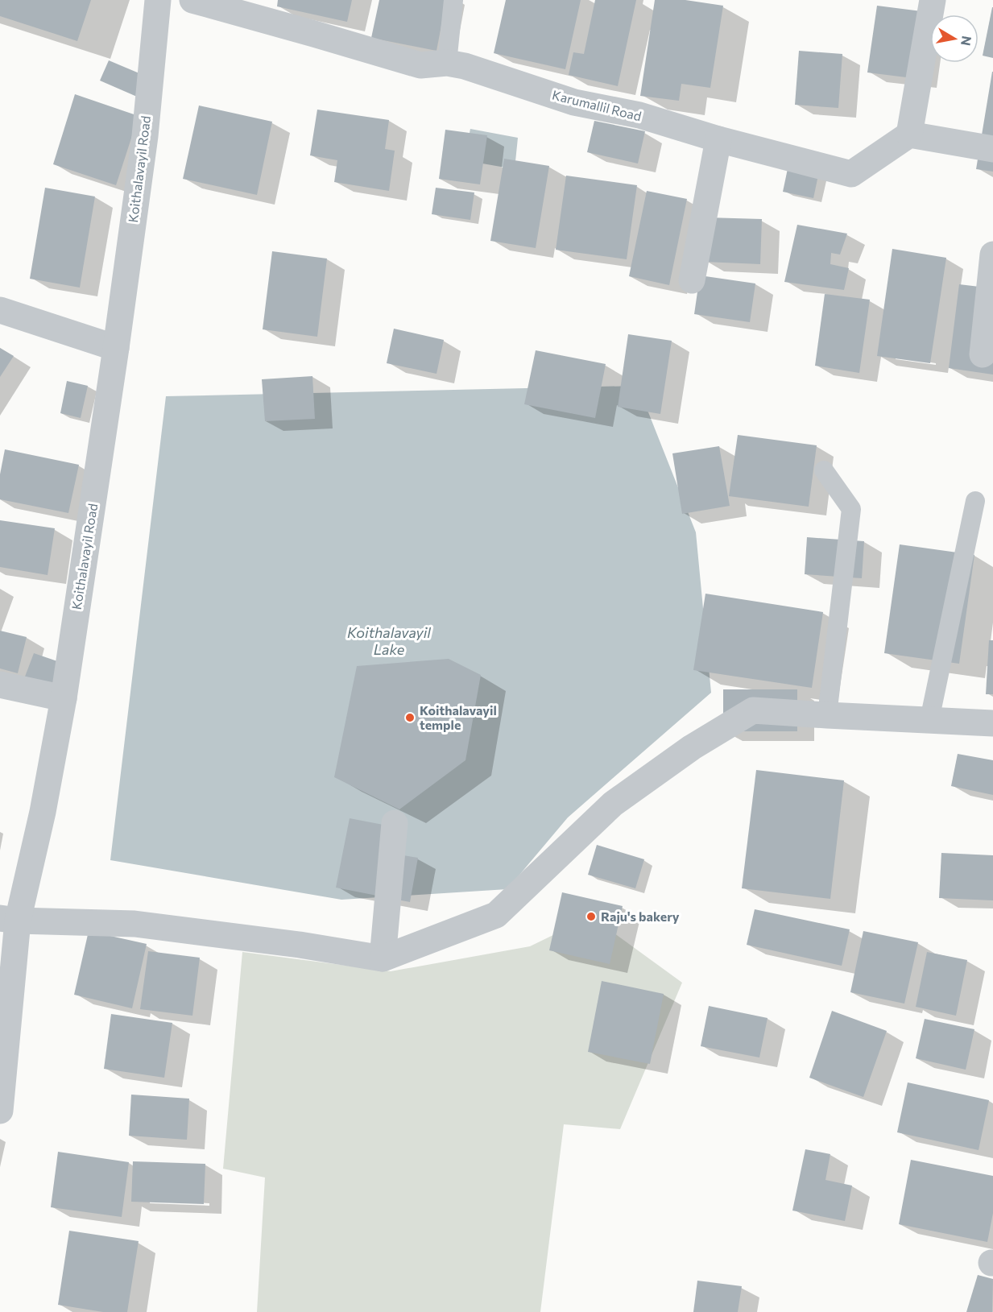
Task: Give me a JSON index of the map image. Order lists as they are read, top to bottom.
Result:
{
  "streets": {
    "street": ["Karumallil Road", "Koithalavayil Road"]
  },
  "water": ["Koithalavayil Lake"],
  "places": ["Koithalavayil temple", "Raju's bakery"],
  "north": "right"
}
